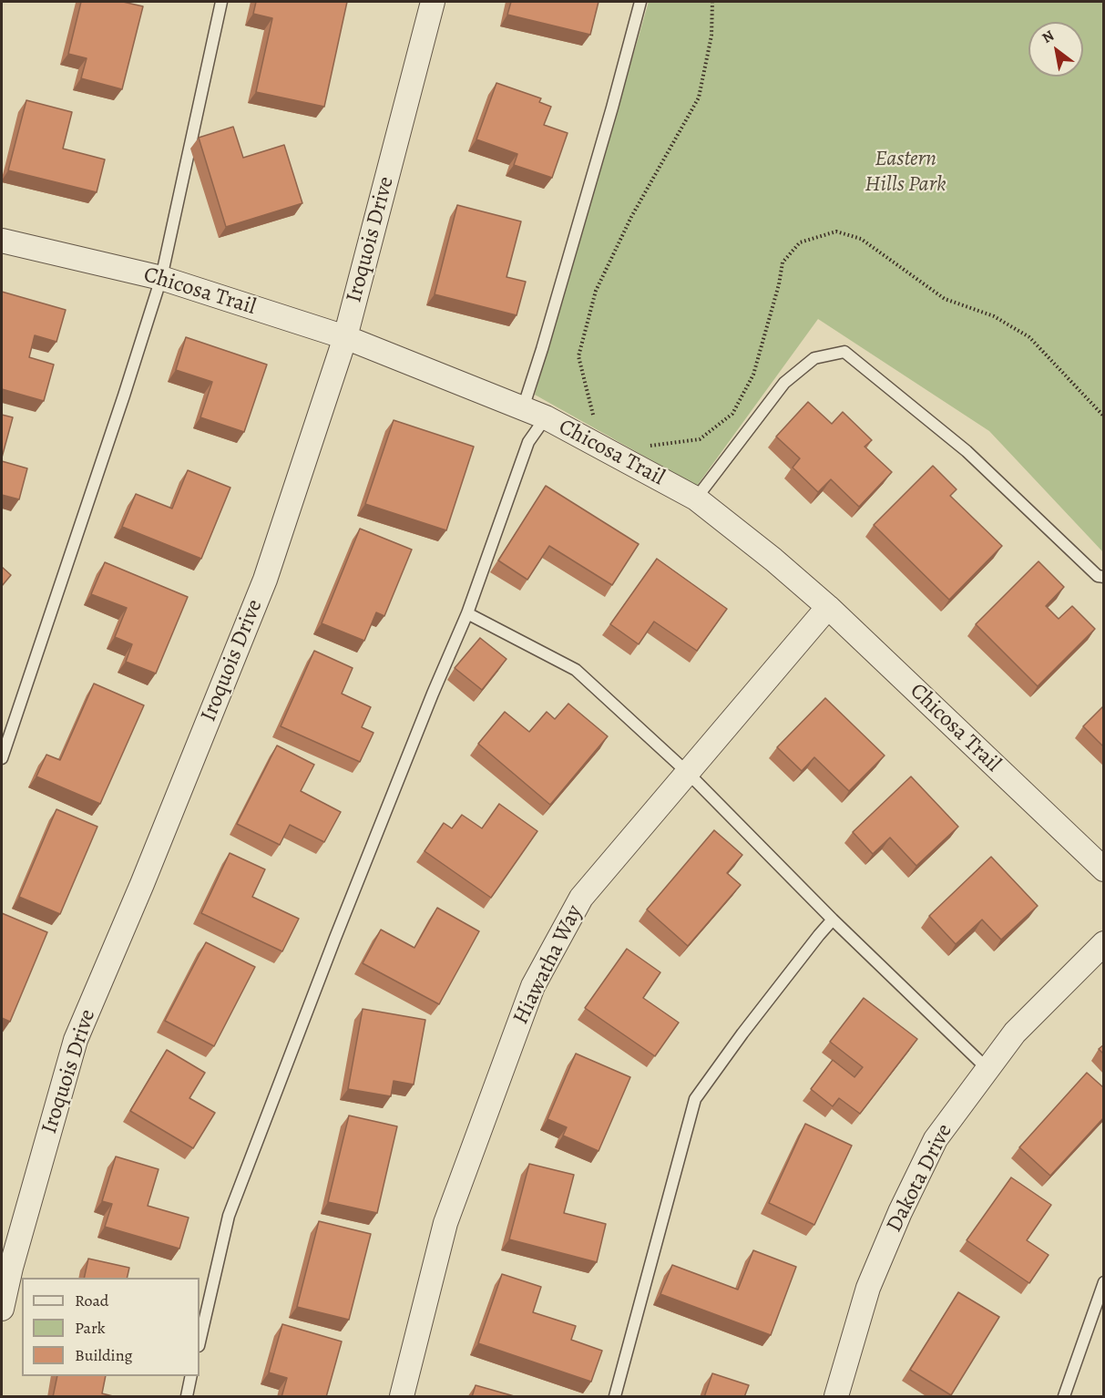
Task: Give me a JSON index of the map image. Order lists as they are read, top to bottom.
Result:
{
  "streets": {
    "street": [
      "Iroquois Drive",
      "Chicosa Trail",
      "Hiawatha Way",
      "Dakota Drive"
    ]
  },
  "crossings": [
    ["Iroquois Drive", "Chicosa Trail"],
    ["Chicosa Trail", "Hiawatha Way"]
  ],
  "parks": ["Eastern Hills Park"],
  "legend": ["Road", "Park", "Building"],
  "north": "top left"
}
